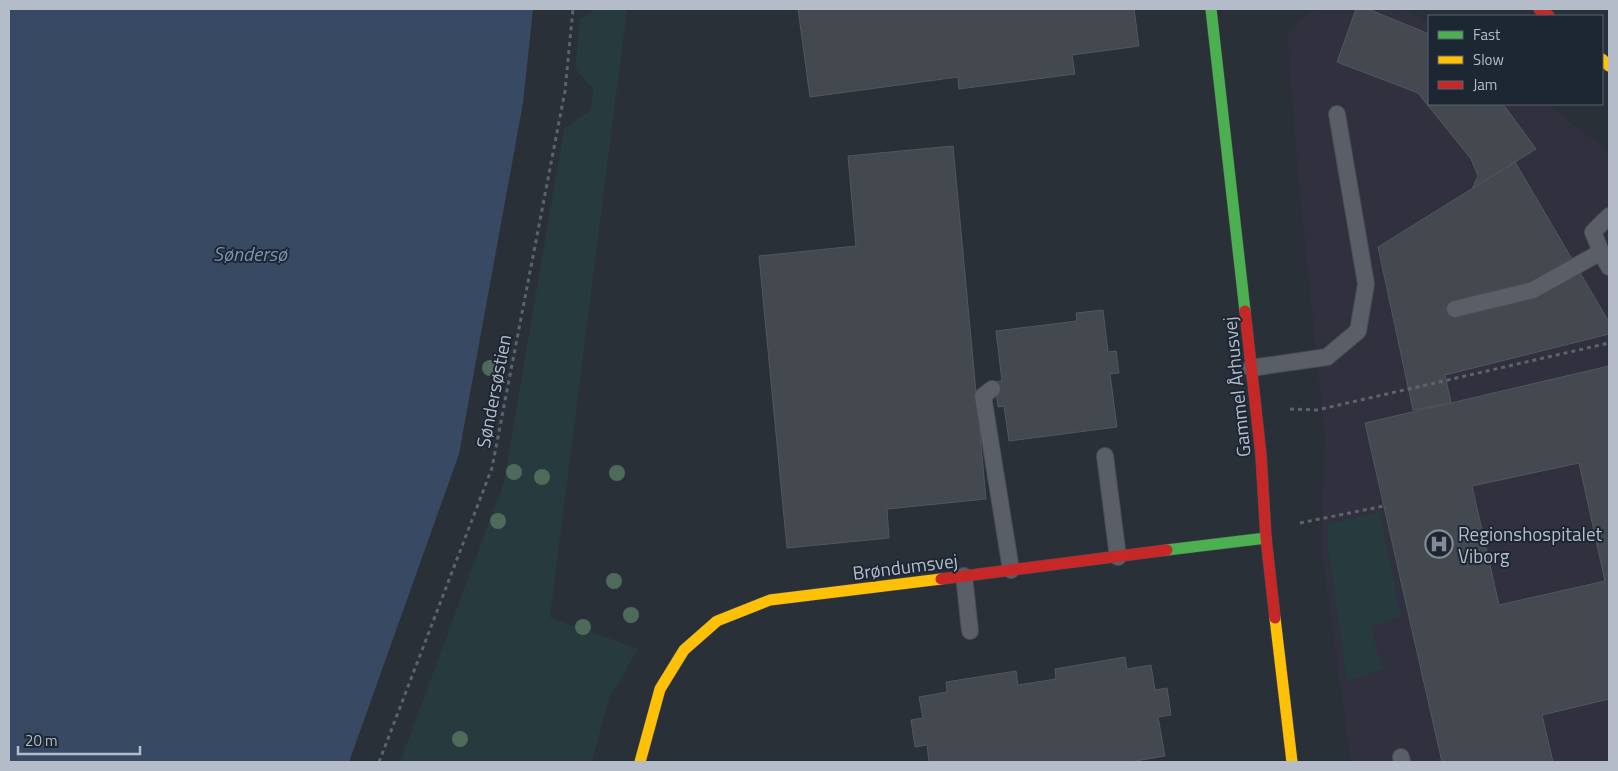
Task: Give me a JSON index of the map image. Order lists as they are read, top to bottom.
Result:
{
  "streets": {
    "main road": ["Gammel Århusvej", "Brøndumsvej"],
    "path": ["Søndersøstien"]
  },
  "crossings": [
    ["Gammel Århusvej", "Brøndumsvej"]
  ],
  "water": ["Søndersø"],
  "places": {
    "hospital": ["Regionshospitalet Viborg"]
  },
  "legend": ["Fast", "Slow", "Jam"],
  "scale_bar": "20 m"
}
